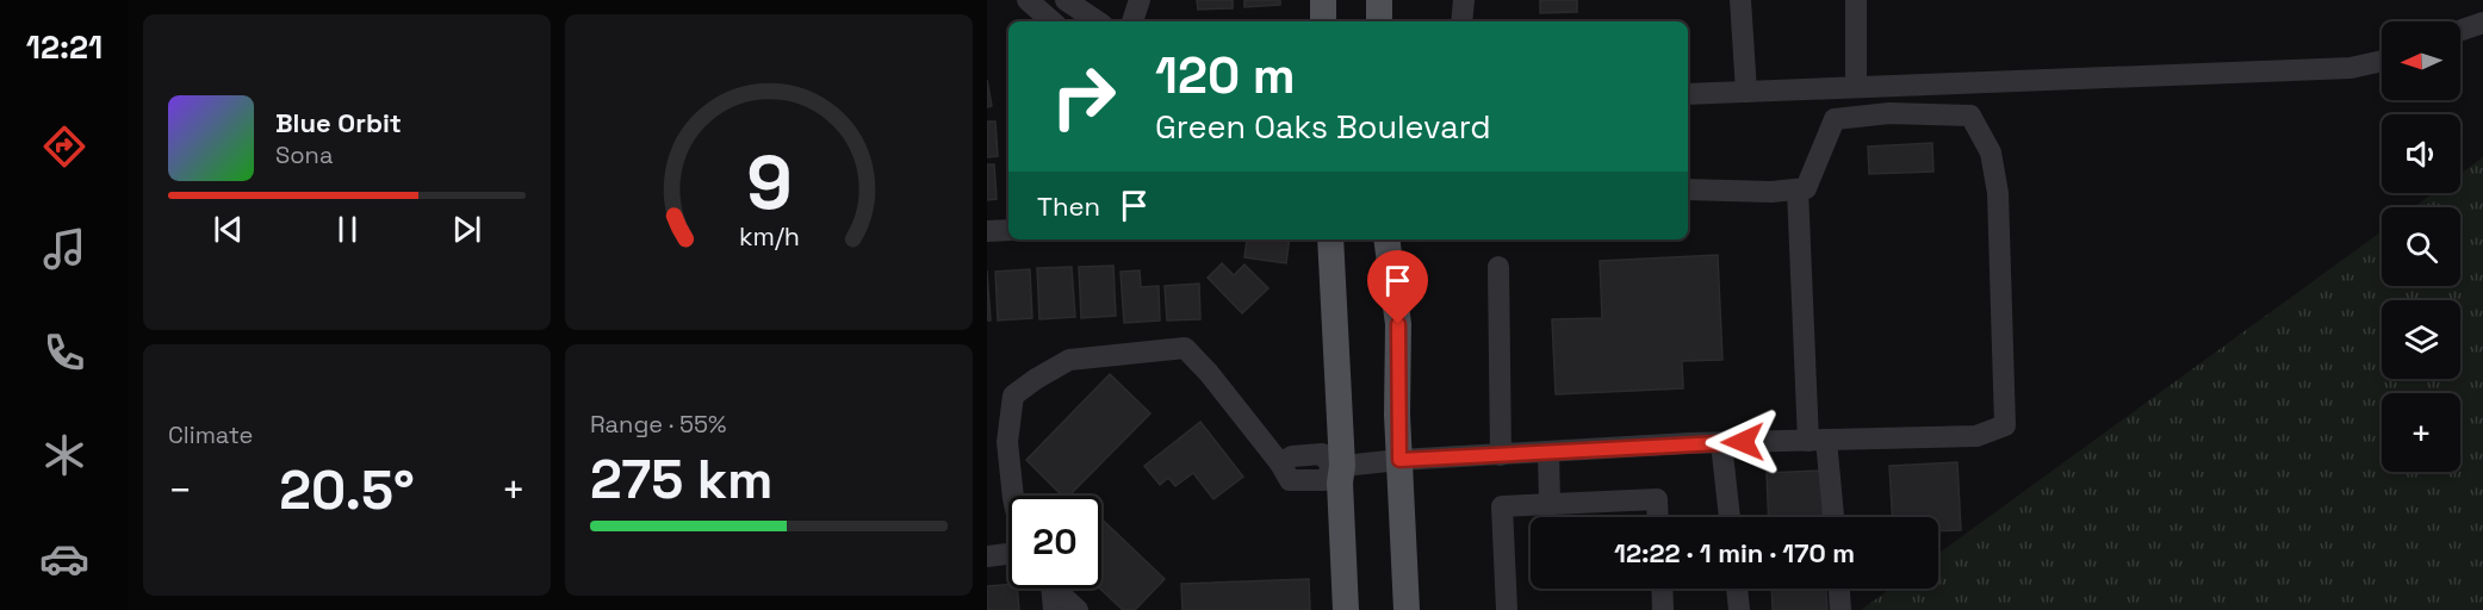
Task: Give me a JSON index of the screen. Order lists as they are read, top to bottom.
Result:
{
  "north": "left",
  "page": {
    "tabs": "12:21",
    "map_buttons": "+",
    "turn": ["120 m", "Green Oaks Boulevard"],
    "song": ["Blue Orbit", "Sona"],
    "then": "Then",
    "tile": [
      "Climate",
      ["Range · 55%", "275 km"]
    ],
    "heat": ["−", "20.5°", "+"],
    "limit": "20",
    "trip": "12:22 · 1 min · 170 m",
    "gauge": ["9", "km/h"]
  }
}
